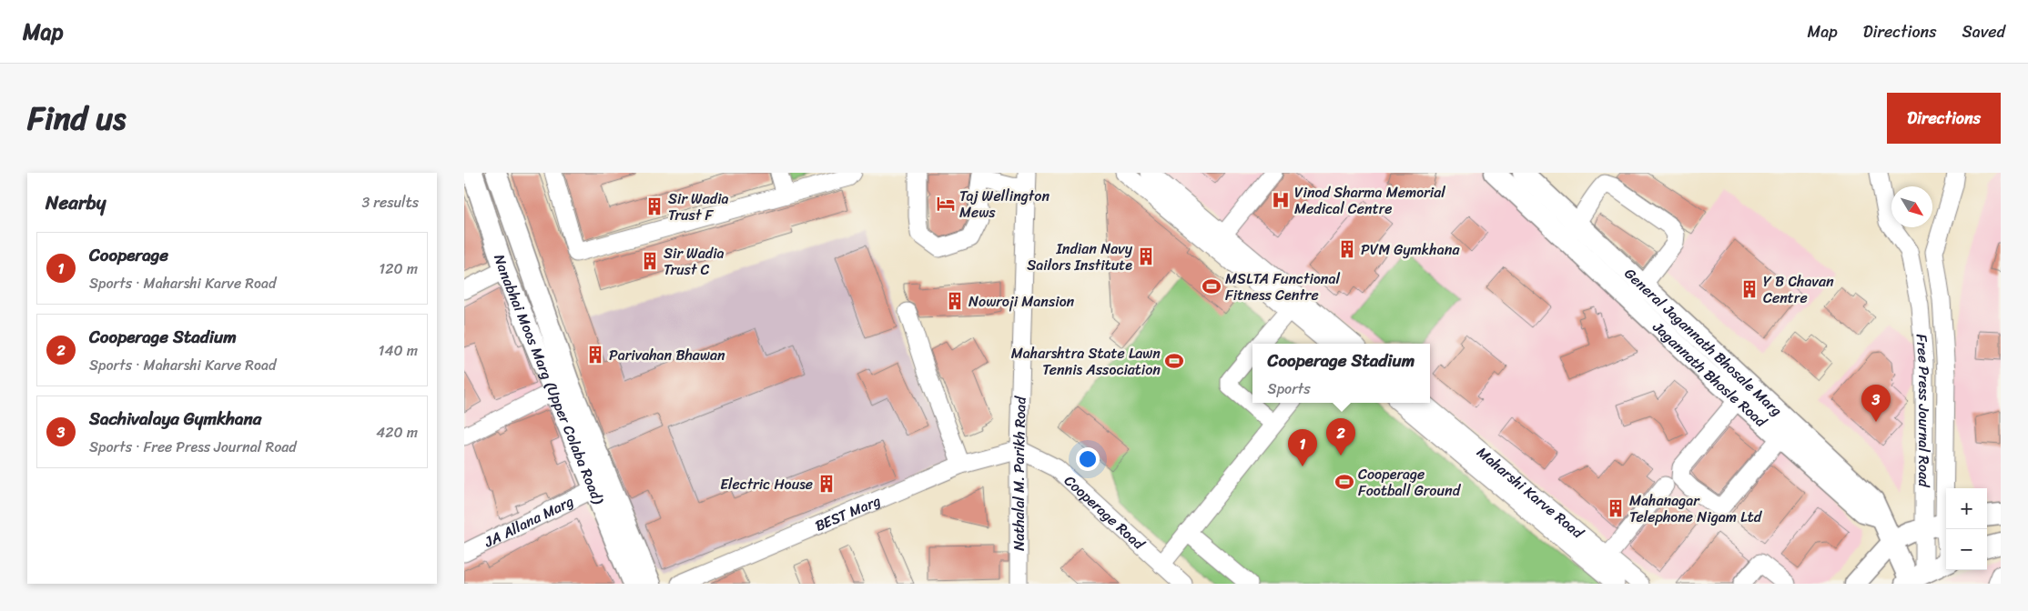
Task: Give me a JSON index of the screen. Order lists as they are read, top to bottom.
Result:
{
  "streets": {
    "main road": ["Jagannath Bhosle Road", "Nanabhai Moos Marg (Upper Colaba Road)"],
    "street": [
      "Free Press Journal Road",
      "Nathalal M. Parikh Road",
      "Maharshi Karve Road",
      "Cooperage Road",
      "BEST Marg",
      "JA Allana Marg"
    ]
  },
  "crossings": [
    ["Jagannath Bhosle Road", "Free Press Journal Road"],
    ["Nanabhai Moos Marg (Upper Colaba Road)", "JA Allana Marg"],
    ["Nathalal M. Parikh Road", "Cooperage Road"],
    ["Nathalal M. Parikh Road", "BEST Marg"],
    ["Cooperage Road", "BEST Marg"]
  ],
  "places": {
    "hospital": ["Vinod Sharma Memorial Medical Centre"],
    "hotel": ["Taj Wellington Mews"],
    "building": [
      "Sir Wadia Trust F",
      "PVM Gymkhana",
      "Indian Navy Sailors Institute",
      "Sir Wadia Trust C",
      "Y B Chavan Centre",
      "Nowroji Mansion",
      "Parivahan Bhawan",
      "Electric House",
      "Mahanagar Telephone Nigam Ltd"
    ],
    "sports": ["MSLTA Functional Fitness Centre", "Maharshtra State Lawn Tennis Association", "Cooperage Football Ground"]
  },
  "north": "bottom right",
  "page": {
    "header": "Map",
    "nav": ["Map", "Directions", "Saved"],
    "title": "Find us",
    "buttons": "Directions",
    "heading": ["Nearby", "3 results"],
    "list": [
      {
        "mark": "1",
        "name": "Cooperage",
        "note": "Sports · Maharshi Karve Road",
        "value": "120 m"
      },
      {
        "mark": "2",
        "name": "Cooperage Stadium",
        "note": "Sports · Maharshi Karve Road",
        "value": "140 m"
      },
      {
        "mark": "3",
        "name": "Sachivalaya Gymkhana",
        "note": "Sports · Free Press Journal Road",
        "value": "420 m"
      }
    ],
    "popup": ["Cooperage Stadium", "Sports"],
    "pins": ["3", "2", "1"],
    "map_buttons": ["+", "−"]
  }
}
